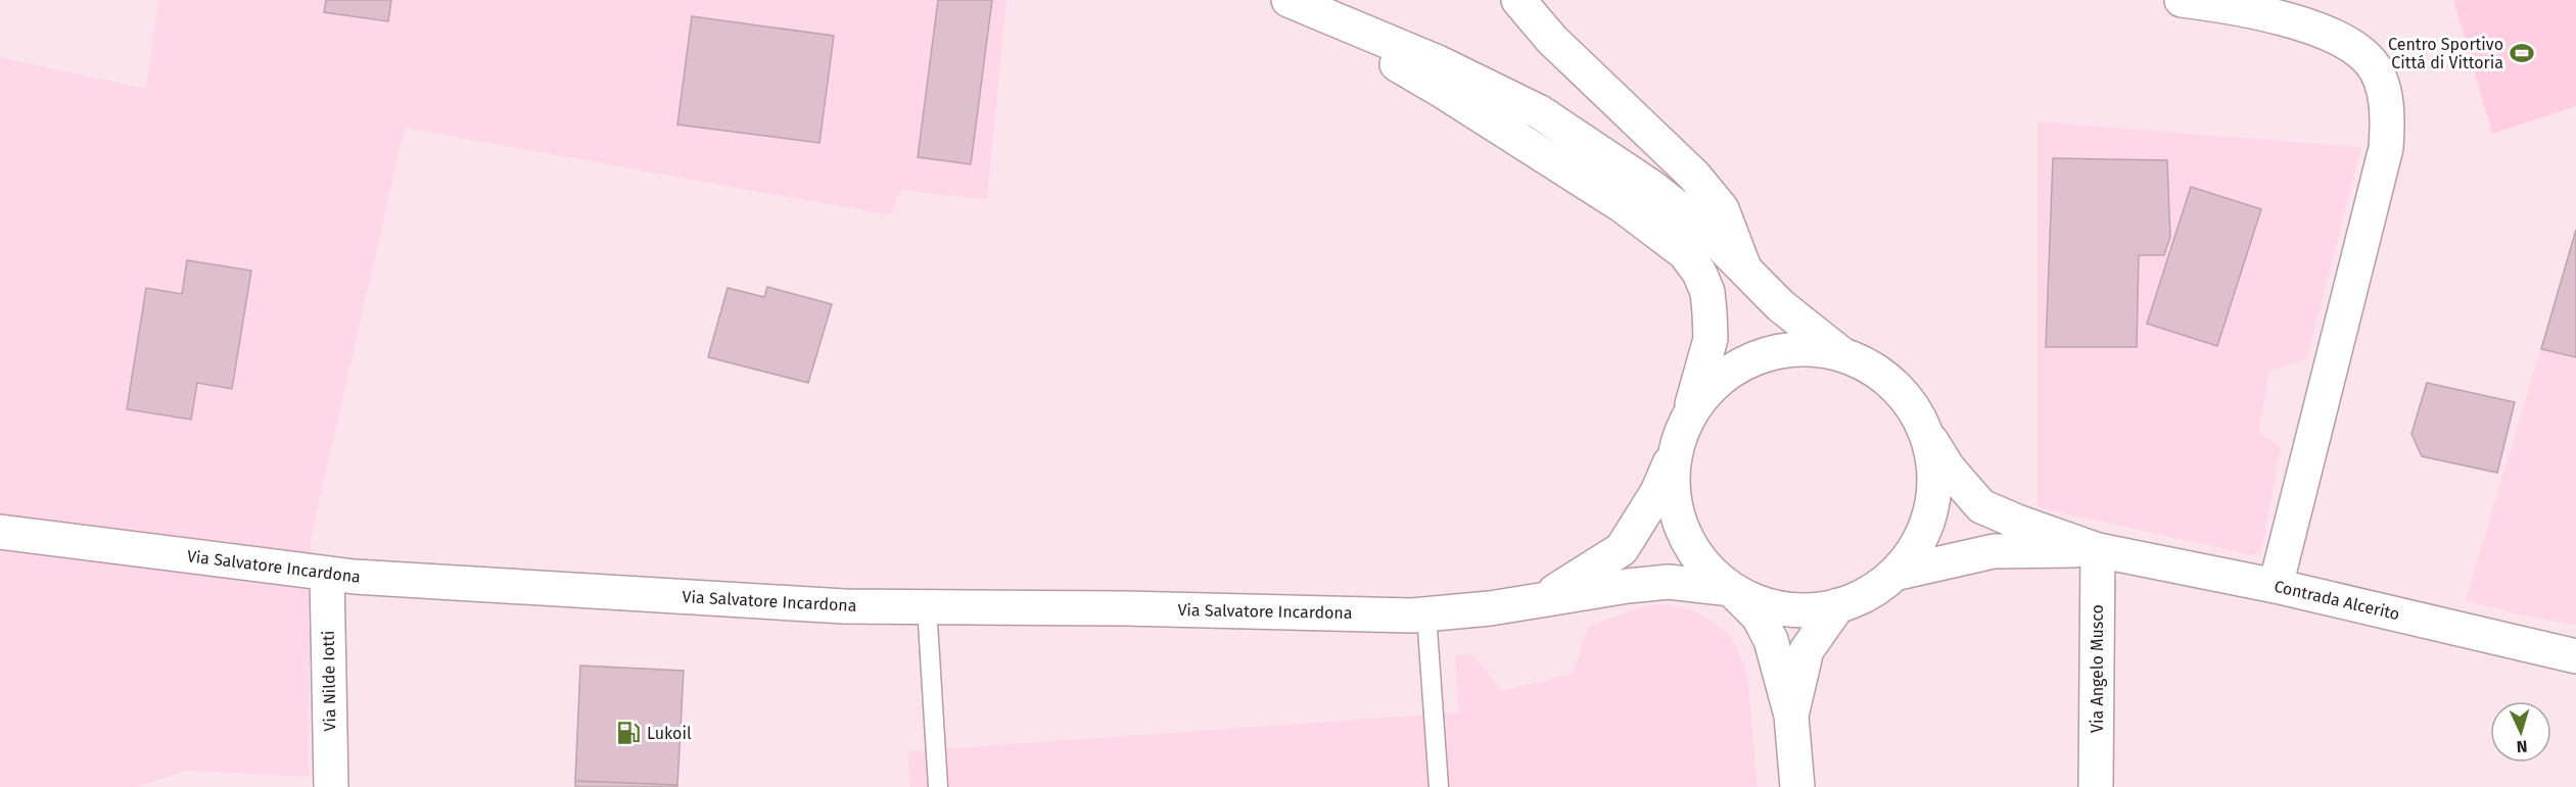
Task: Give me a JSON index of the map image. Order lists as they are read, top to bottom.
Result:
{
  "streets": {
    "street": [
      "Via Salvatore Incardona",
      "Contrada Alcerito",
      "Via Angelo Musco",
      "Via Nilde Iotti"
    ]
  },
  "crossings": [
    ["Via Salvatore Incardona", "Via Nilde Iotti"],
    ["Contrada Alcerito", "Via Angelo Musco"]
  ],
  "places": {
    "sports": ["Centro Sportivo Cittá di Vittoria"],
    "fuel station": ["Lukoil"]
  },
  "north": "bottom"
}
